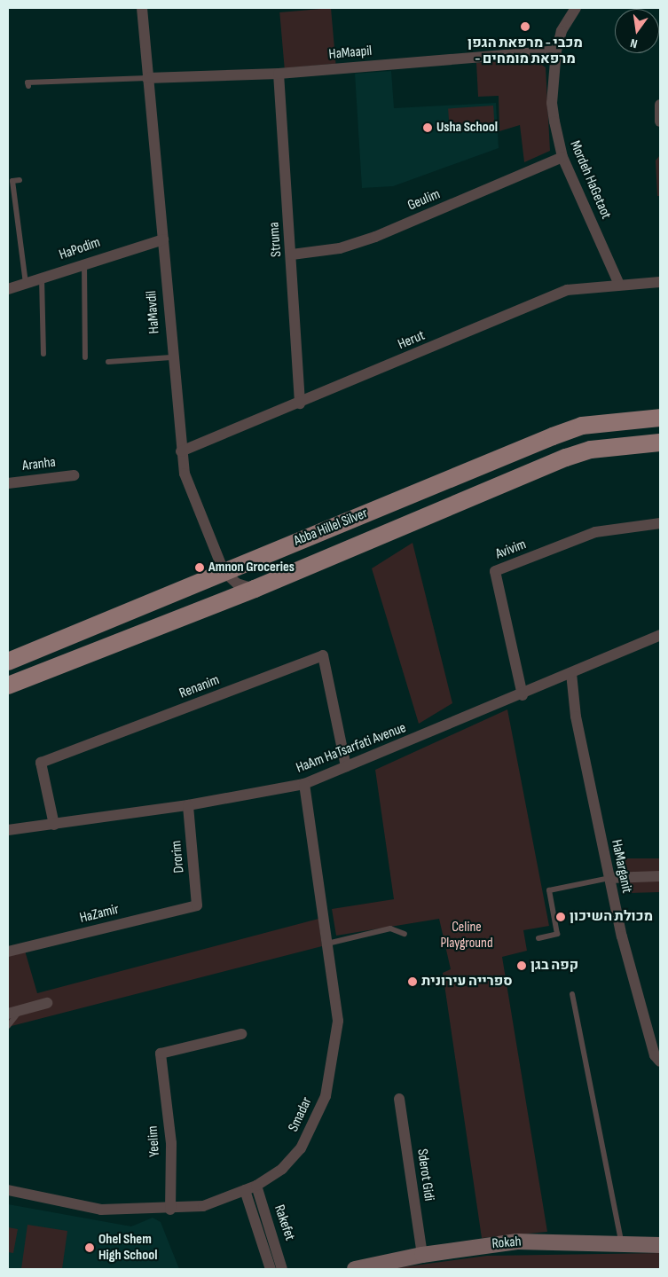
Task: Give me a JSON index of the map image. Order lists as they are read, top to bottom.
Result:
{
  "streets": {
    "main road": ["Abba Hillel Silver"],
    "street": [
      "HaMaapil",
      "Mordeh HaGetaot",
      "Geulim",
      "Struma",
      "HaPodim",
      "HaMavdil",
      "Herut",
      "Aranha",
      "Avivim",
      "Renanim",
      "HaAm HaTsarfati Avenue",
      "Drorim",
      "HaMarganit",
      "HaZamir",
      "Smadar",
      "Yeelim",
      "Sderot Gidi",
      "Rakefet",
      "Rokah"
    ]
  },
  "crossings": [
    ["HaMaapil", "Mordeh HaGetaot"],
    ["HaMaapil", "Struma"],
    ["HaMaapil", "HaMavdil"],
    ["Mordeh HaGetaot", "Geulim"],
    ["Mordeh HaGetaot", "Herut"],
    ["Geulim", "Struma"],
    ["Struma", "Herut"],
    ["HaPodim", "HaMavdil"],
    ["HaMavdil", "Herut"],
    ["HaMavdil", "Abba Hillel Silver"],
    ["Avivim", "HaAm HaTsarfati Avenue"],
    ["Renanim", "HaAm HaTsarfati Avenue"],
    ["HaAm HaTsarfati Avenue", "Drorim"],
    ["HaAm HaTsarfati Avenue", "HaMarganit"],
    ["HaAm HaTsarfati Avenue", "Smadar"],
    ["Drorim", "HaZamir"],
    ["Smadar", "Yeelim"],
    ["Smadar", "Rakefet"],
    ["Sderot Gidi", "Rokah"]
  ],
  "parks": ["Celine Playground"],
  "places": [
    "מכבי - מרפאת הגפן - מרפאת מומחים",
    "Usha School",
    "Amnon Groceries",
    "מכולת השיכון",
    "קפה בגן",
    "ספרייה עירונית",
    "Ohel Shem High School"
  ],
  "north": "bottom"
}
